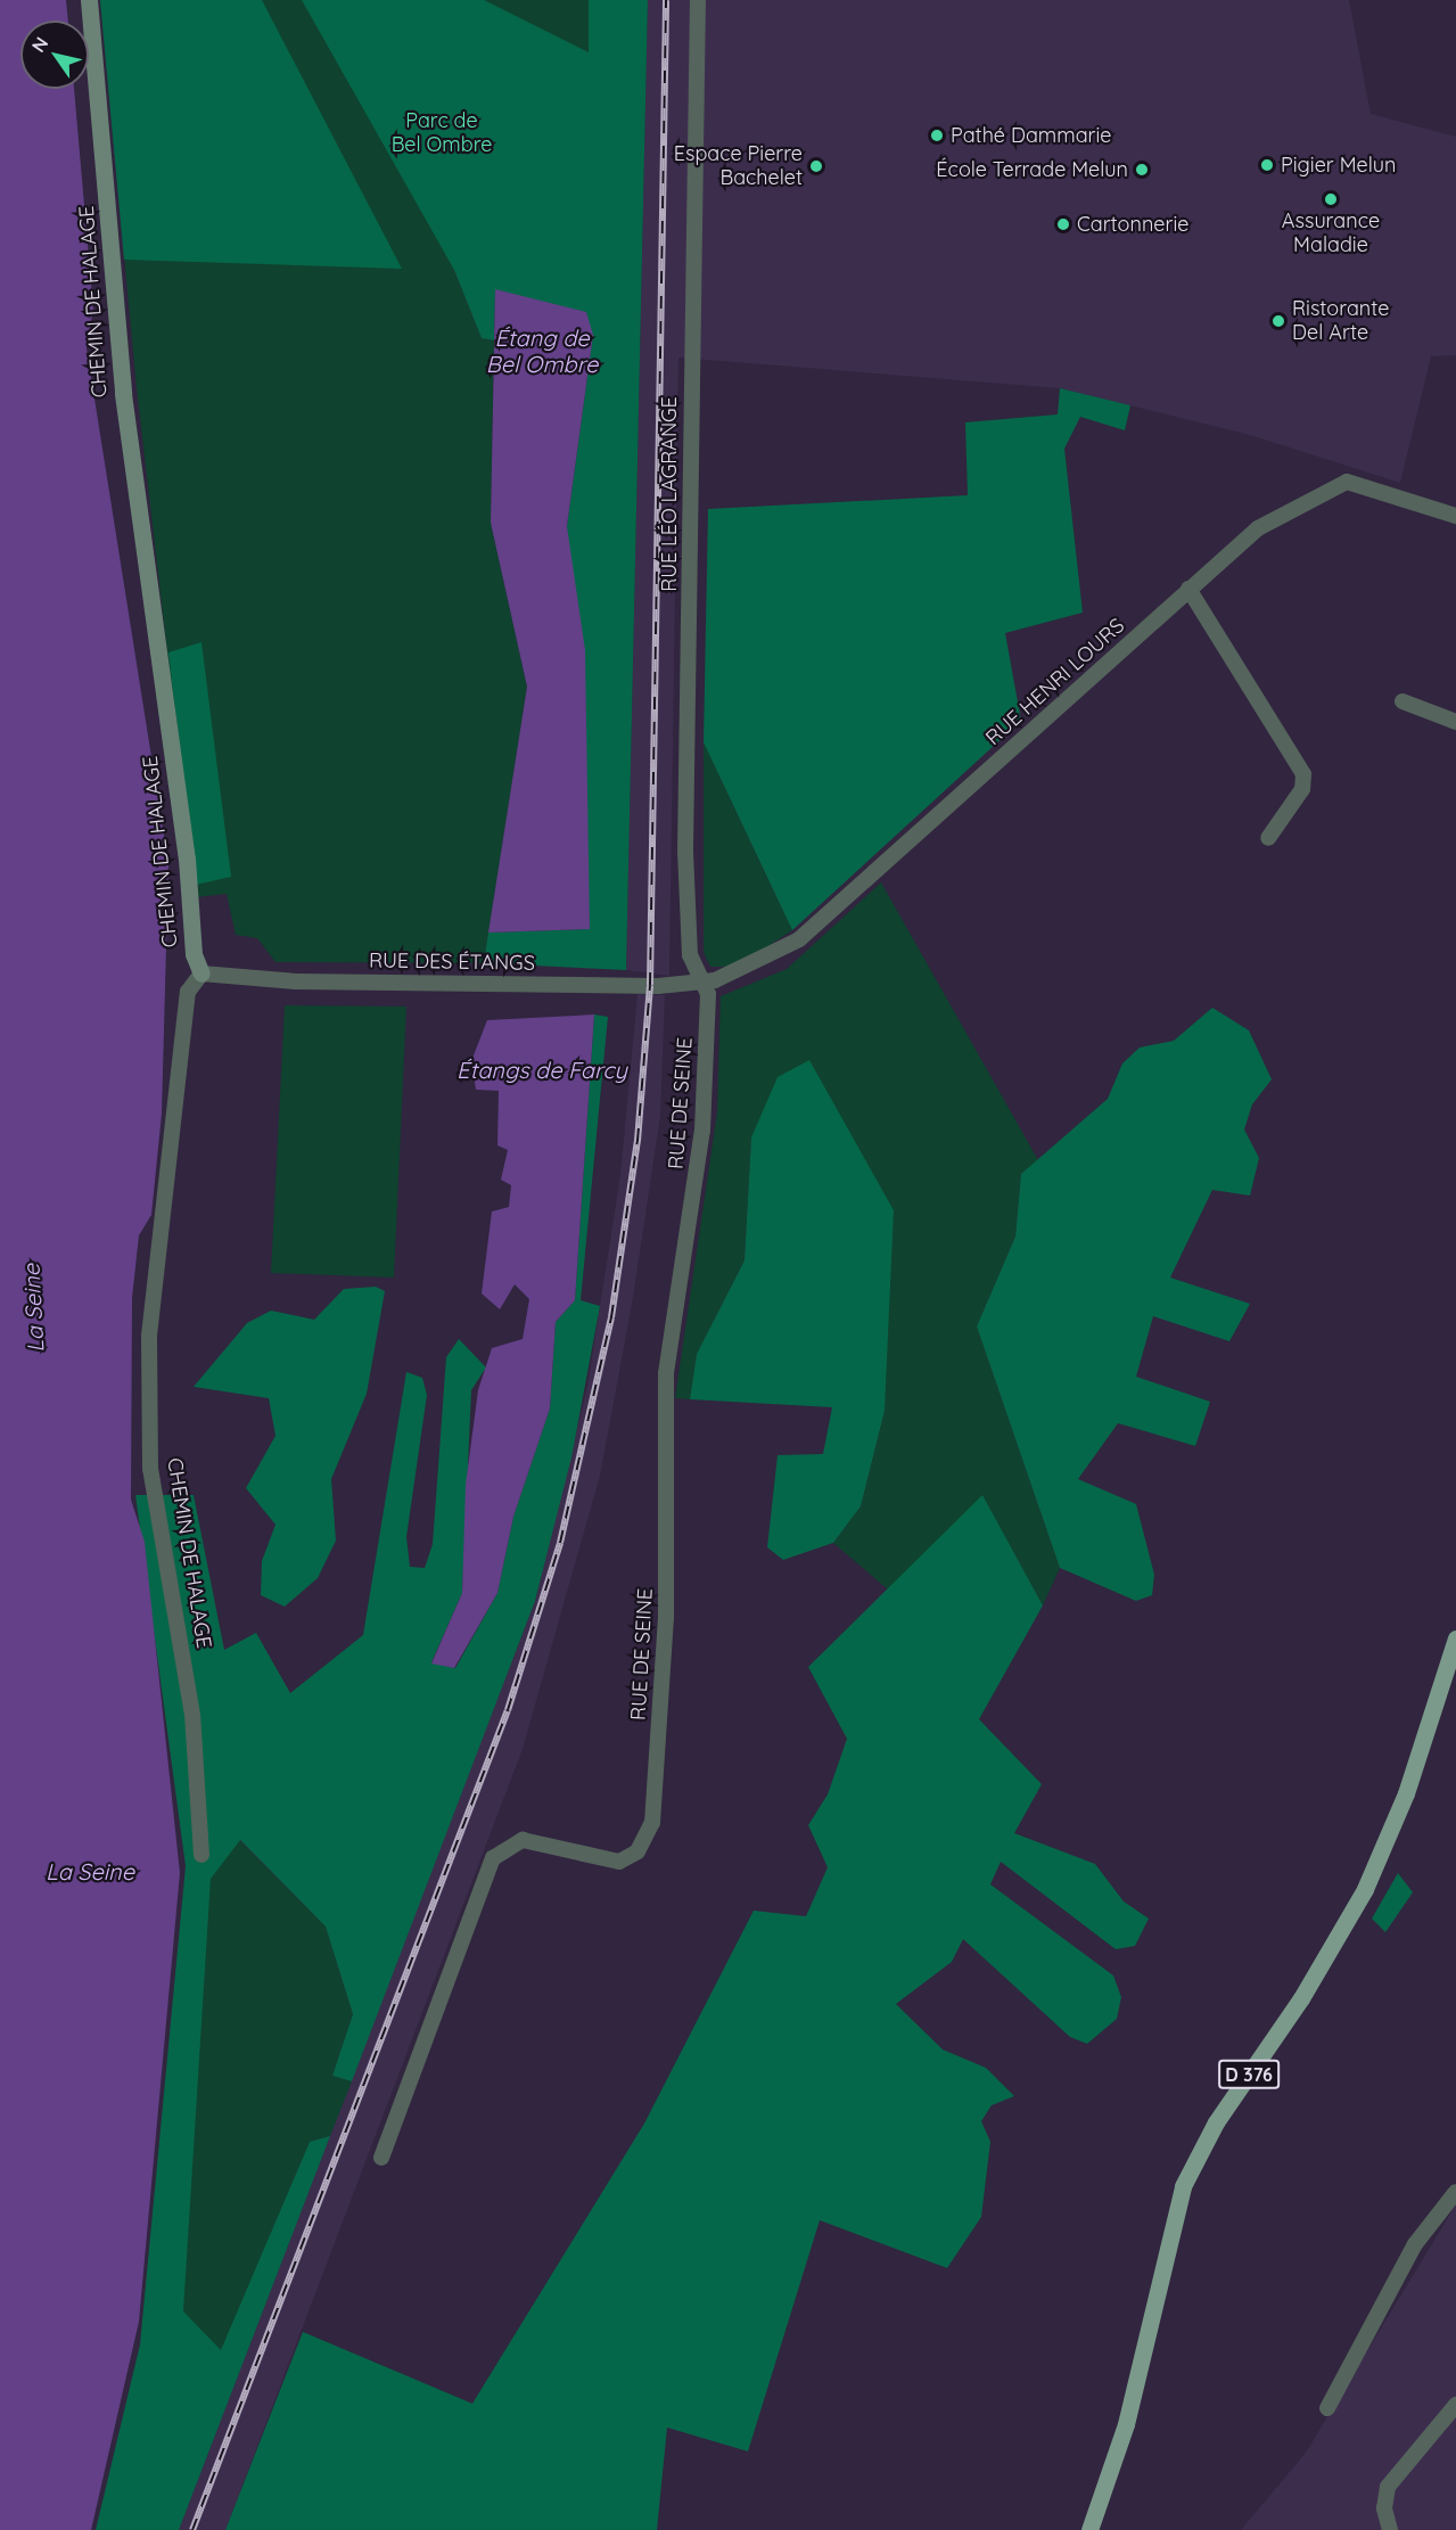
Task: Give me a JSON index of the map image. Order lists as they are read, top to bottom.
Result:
{
  "streets": {
    "main road": ["D 376"],
    "street": [
      "CHEMIN DE HALAGE",
      "RUE LÉO LAGRANGE",
      "RUE HENRI LOURS",
      "RUE DES ÉTANGS",
      "RUE DE SEINE"
    ]
  },
  "crossings": [
    ["CHEMIN DE HALAGE", "RUE DES ÉTANGS"],
    ["RUE LÉO LAGRANGE", "RUE HENRI LOURS"],
    ["RUE LÉO LAGRANGE", "RUE DES ÉTANGS"],
    ["RUE LÉO LAGRANGE", "RUE DE SEINE"],
    ["RUE HENRI LOURS", "RUE DES ÉTANGS"],
    ["RUE HENRI LOURS", "RUE DE SEINE"],
    ["RUE DES ÉTANGS", "RUE DE SEINE"]
  ],
  "water": ["Étang de Bel Ombre", "Étangs de Farcy", "La Seine"],
  "parks": ["Parc de Bel Ombre"],
  "places": [
    "Pathé Dammarie",
    "Pigier Melun",
    "Espace Pierre Bachelet",
    "École Terrade Melun",
    "Assurance Maladie",
    "Cartonnerie",
    "Ristorante Del Arte"
  ],
  "north": "top left"
}
